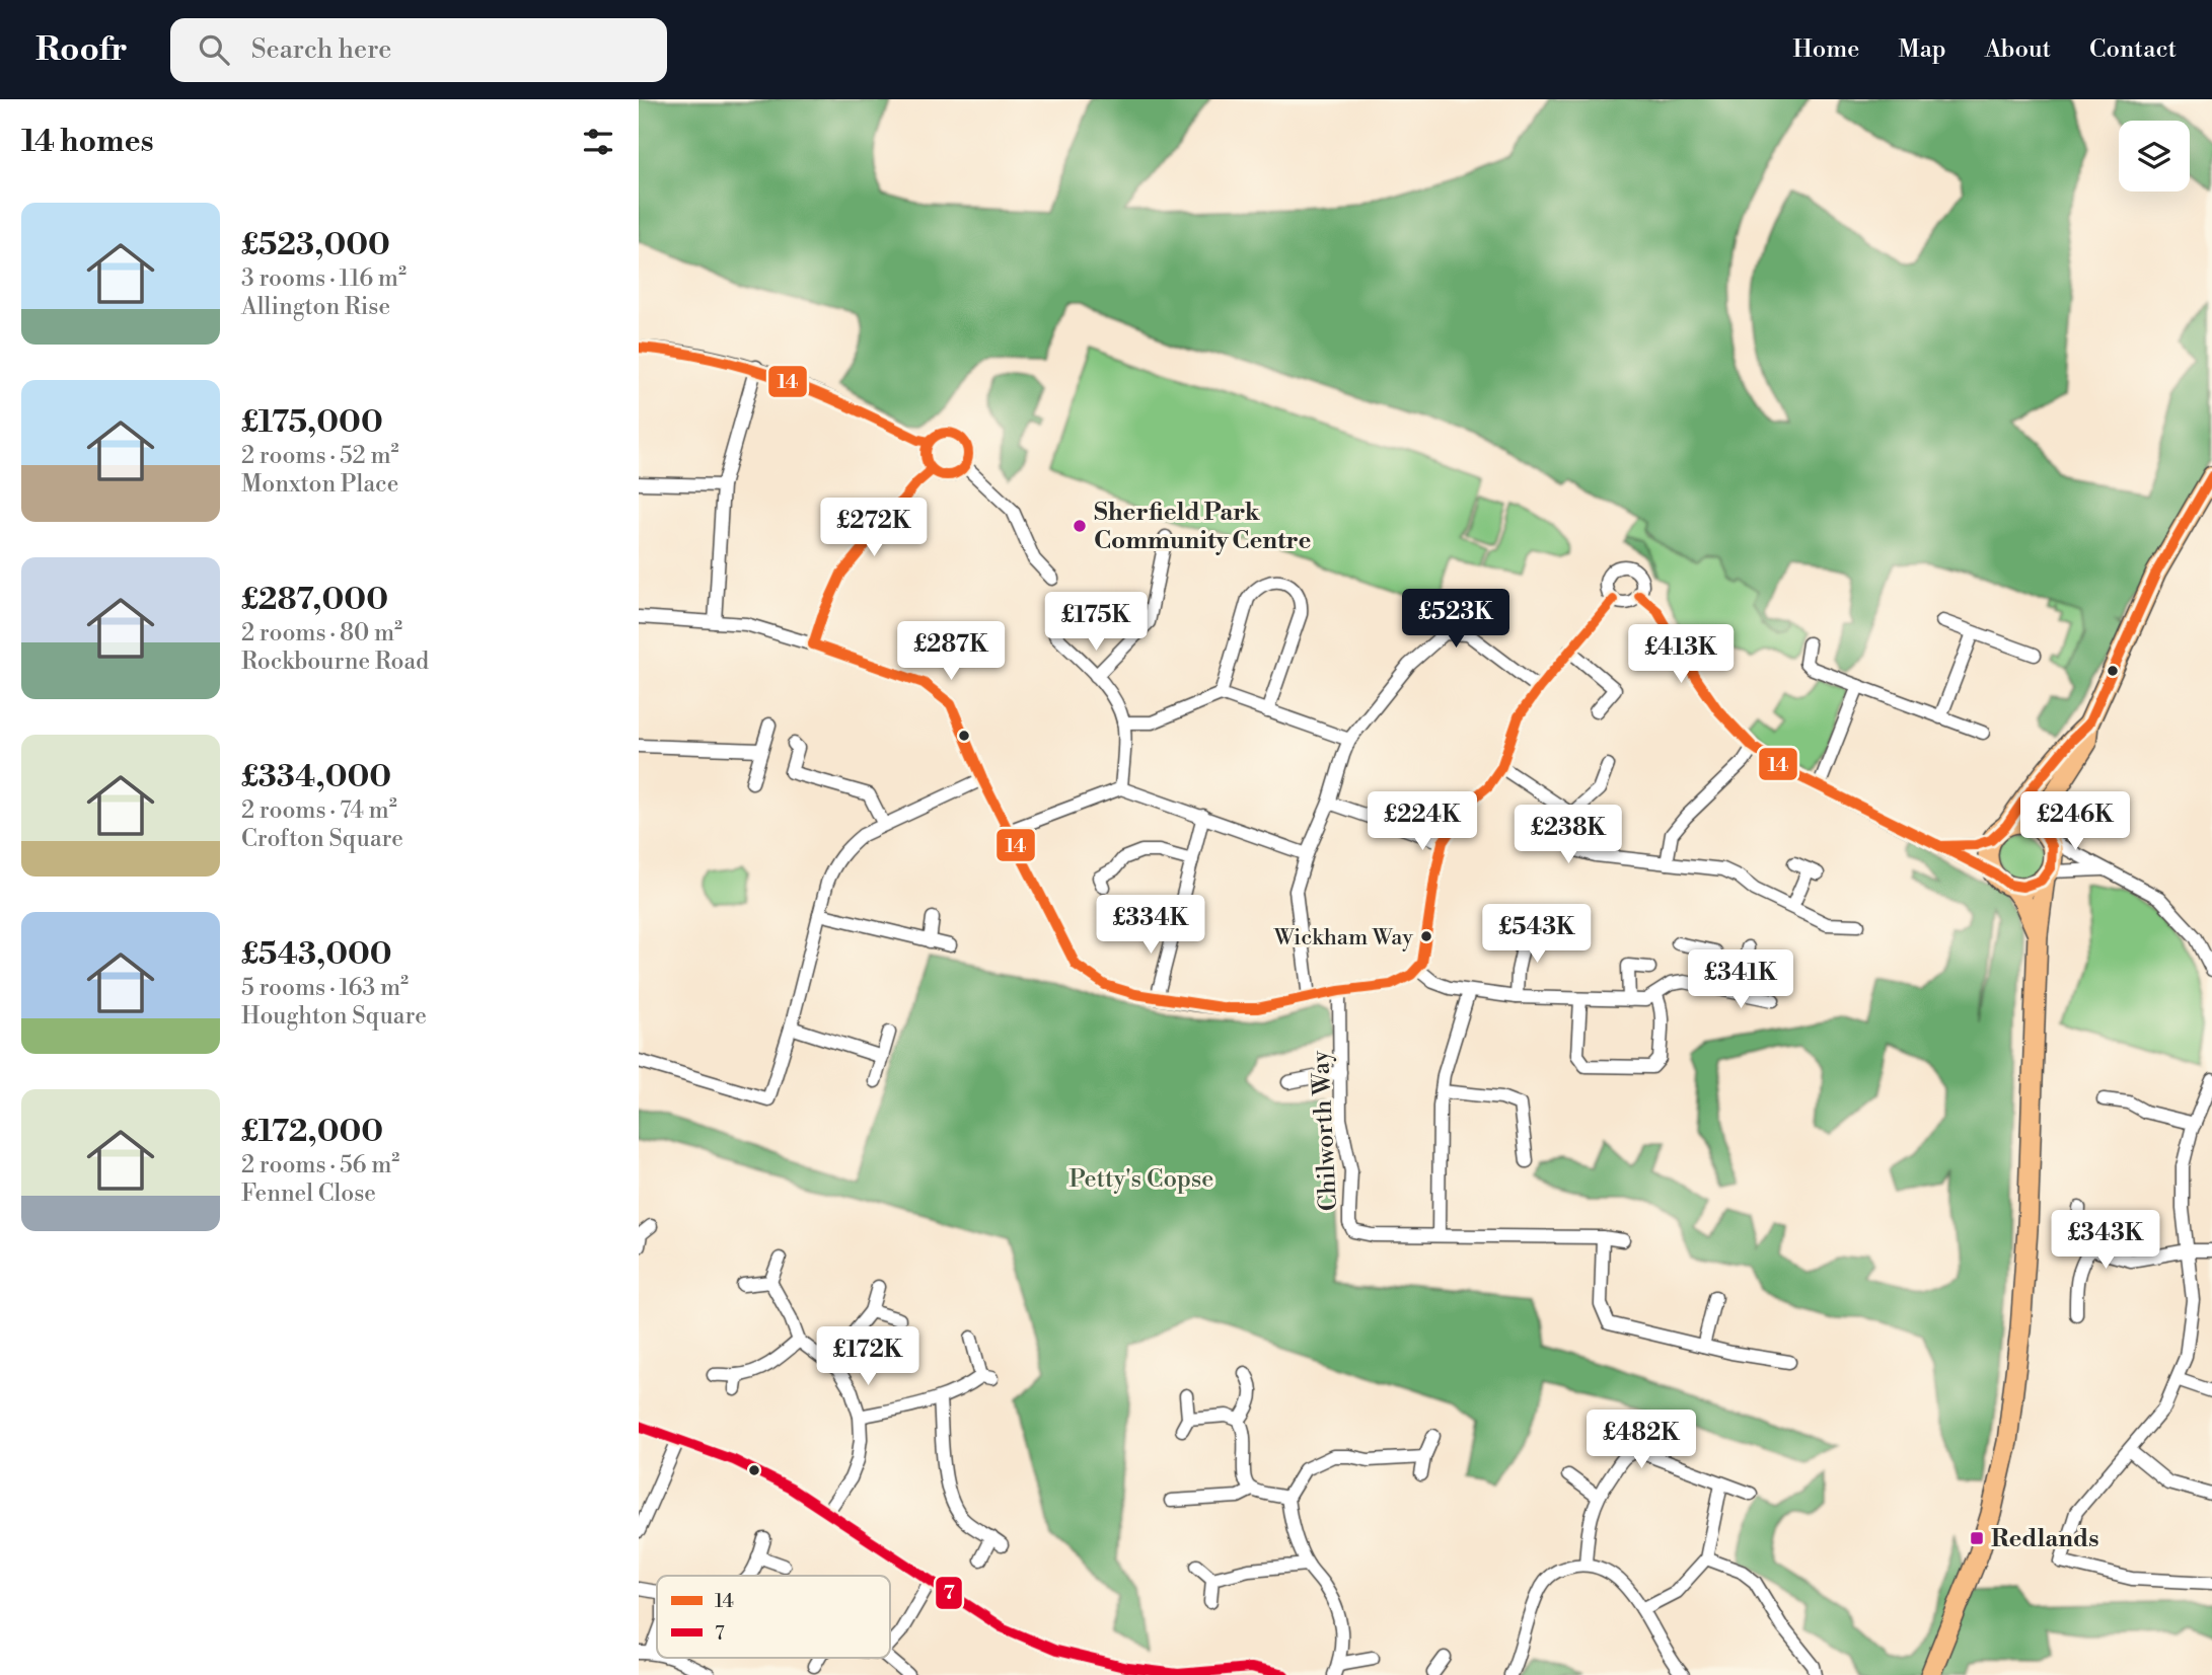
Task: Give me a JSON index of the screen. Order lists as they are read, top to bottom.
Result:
{
  "streets": {
    "street": ["Chilworth Way"]
  },
  "parks": ["Petty's Copse"],
  "places": {
    "other": ["Sherfield Park Community Centre", "Wickham Way"],
    "transit": ["Redlands"]
  },
  "lines": ["transit line 14", "transit line 7"],
  "legend": ["14", "7"],
  "page": {
    "header": "Roofr",
    "search": "Search here",
    "nav": [
      "Home",
      "Map",
      "About",
      "Contact"
    ],
    "heading": "14 homes",
    "list": [
      {
        "name": "£523,000",
        "note": "3 rooms · 116 m² · Allington Rise"
      },
      {
        "name": "£175,000",
        "note": "2 rooms · 52 m² · Monxton Place"
      },
      {
        "name": "£287,000",
        "note": "2 rooms · 80 m² · Rockbourne Road"
      },
      {
        "name": "£334,000",
        "note": "2 rooms · 74 m² · Crofton Square"
      },
      {
        "name": "£543,000",
        "note": "5 rooms · 163 m² · Houghton Square"
      },
      {
        "name": "£172,000",
        "note": "2 rooms · 56 m² · Fennel Close"
      }
    ],
    "price": [
      "£272K",
      "£523K",
      "£175K",
      "£287K",
      "£413K",
      "£224K",
      "£246K",
      "£238K",
      "£334K",
      "£543K",
      "£341K",
      "£343K",
      "£172K",
      "£482K"
    ]
  }
}
